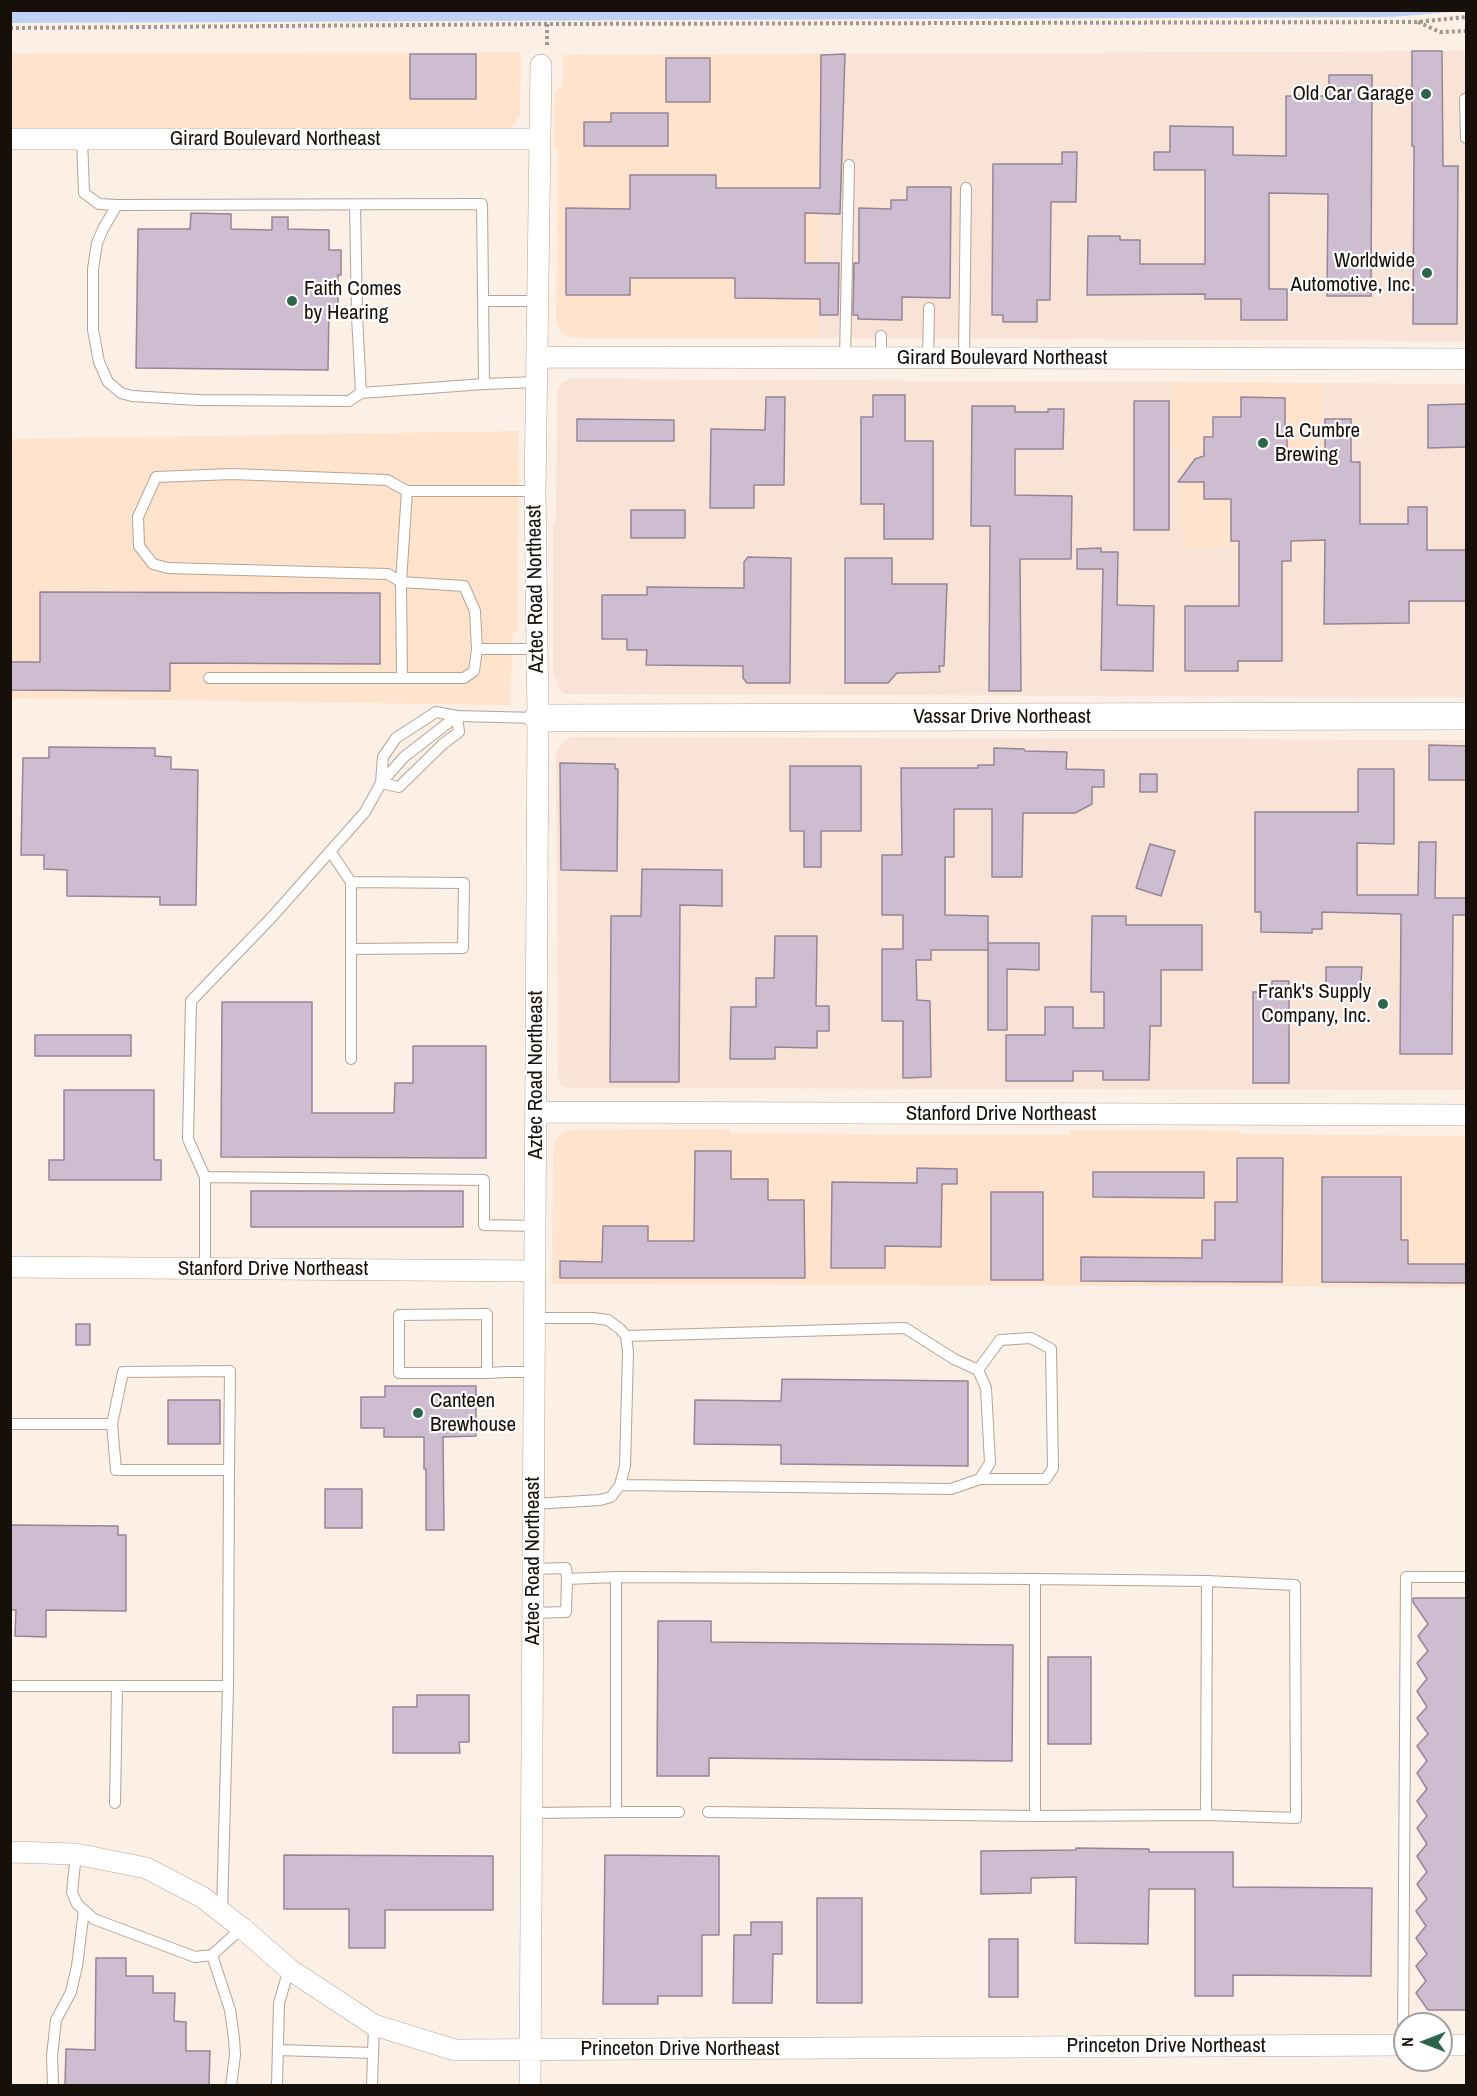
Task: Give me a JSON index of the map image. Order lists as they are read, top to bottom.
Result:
{
  "streets": {
    "street": [
      "Girard Boulevard Northeast",
      "Aztec Road Northeast",
      "Vassar Drive Northeast",
      "Stanford Drive Northeast",
      "Princeton Drive Northeast"
    ]
  },
  "crossings": [
    ["Girard Boulevard Northeast", "Aztec Road Northeast"],
    ["Aztec Road Northeast", "Vassar Drive Northeast"],
    ["Aztec Road Northeast", "Stanford Drive Northeast"],
    ["Aztec Road Northeast", "Princeton Drive Northeast"]
  ],
  "places": [
    "Old Car Garage",
    "Worldwide Automotive, Inc.",
    "Faith Comes by Hearing",
    "La Cumbre Brewing",
    "Frank's Supply Company, Inc.",
    "Canteen Brewhouse"
  ],
  "north": "left"
}
